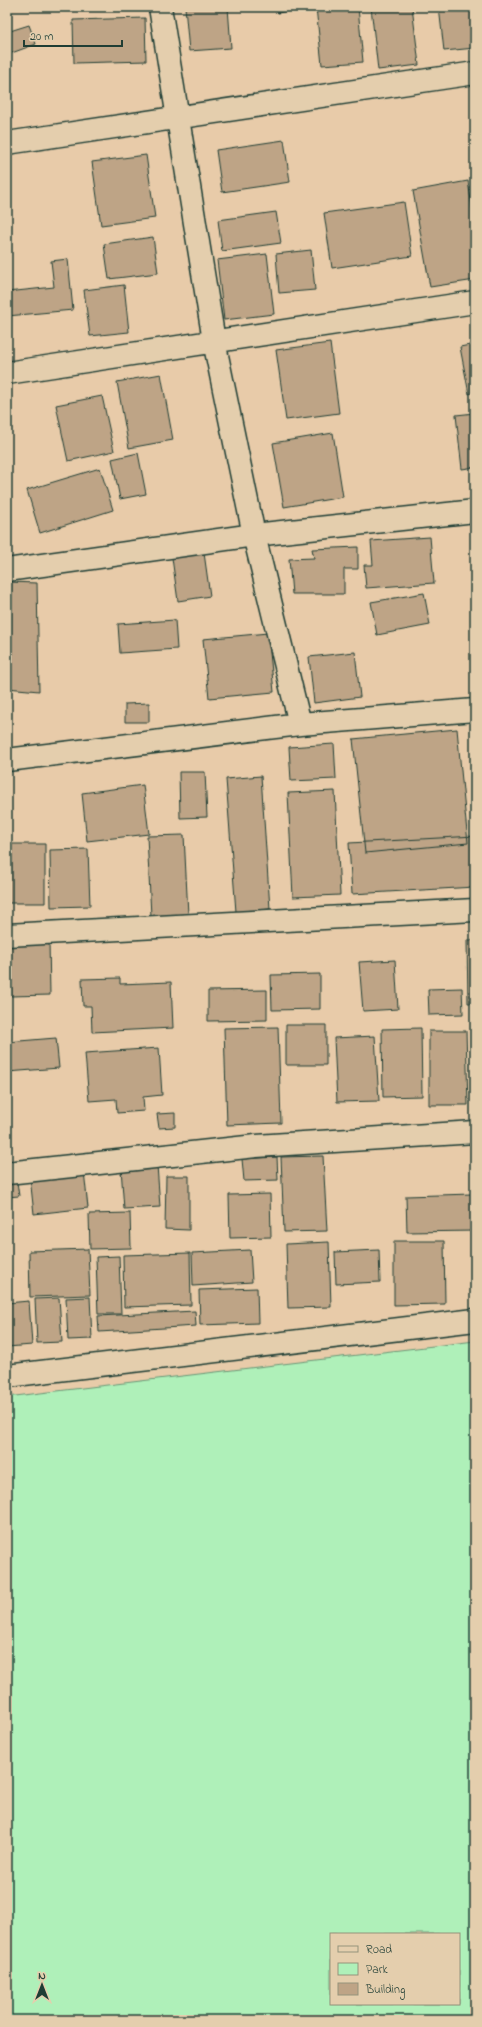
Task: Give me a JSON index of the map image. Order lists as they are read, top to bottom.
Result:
{
  "legend": ["Road", "Park", "Building"],
  "scale_bar": "20 m",
  "north": "top"
}
